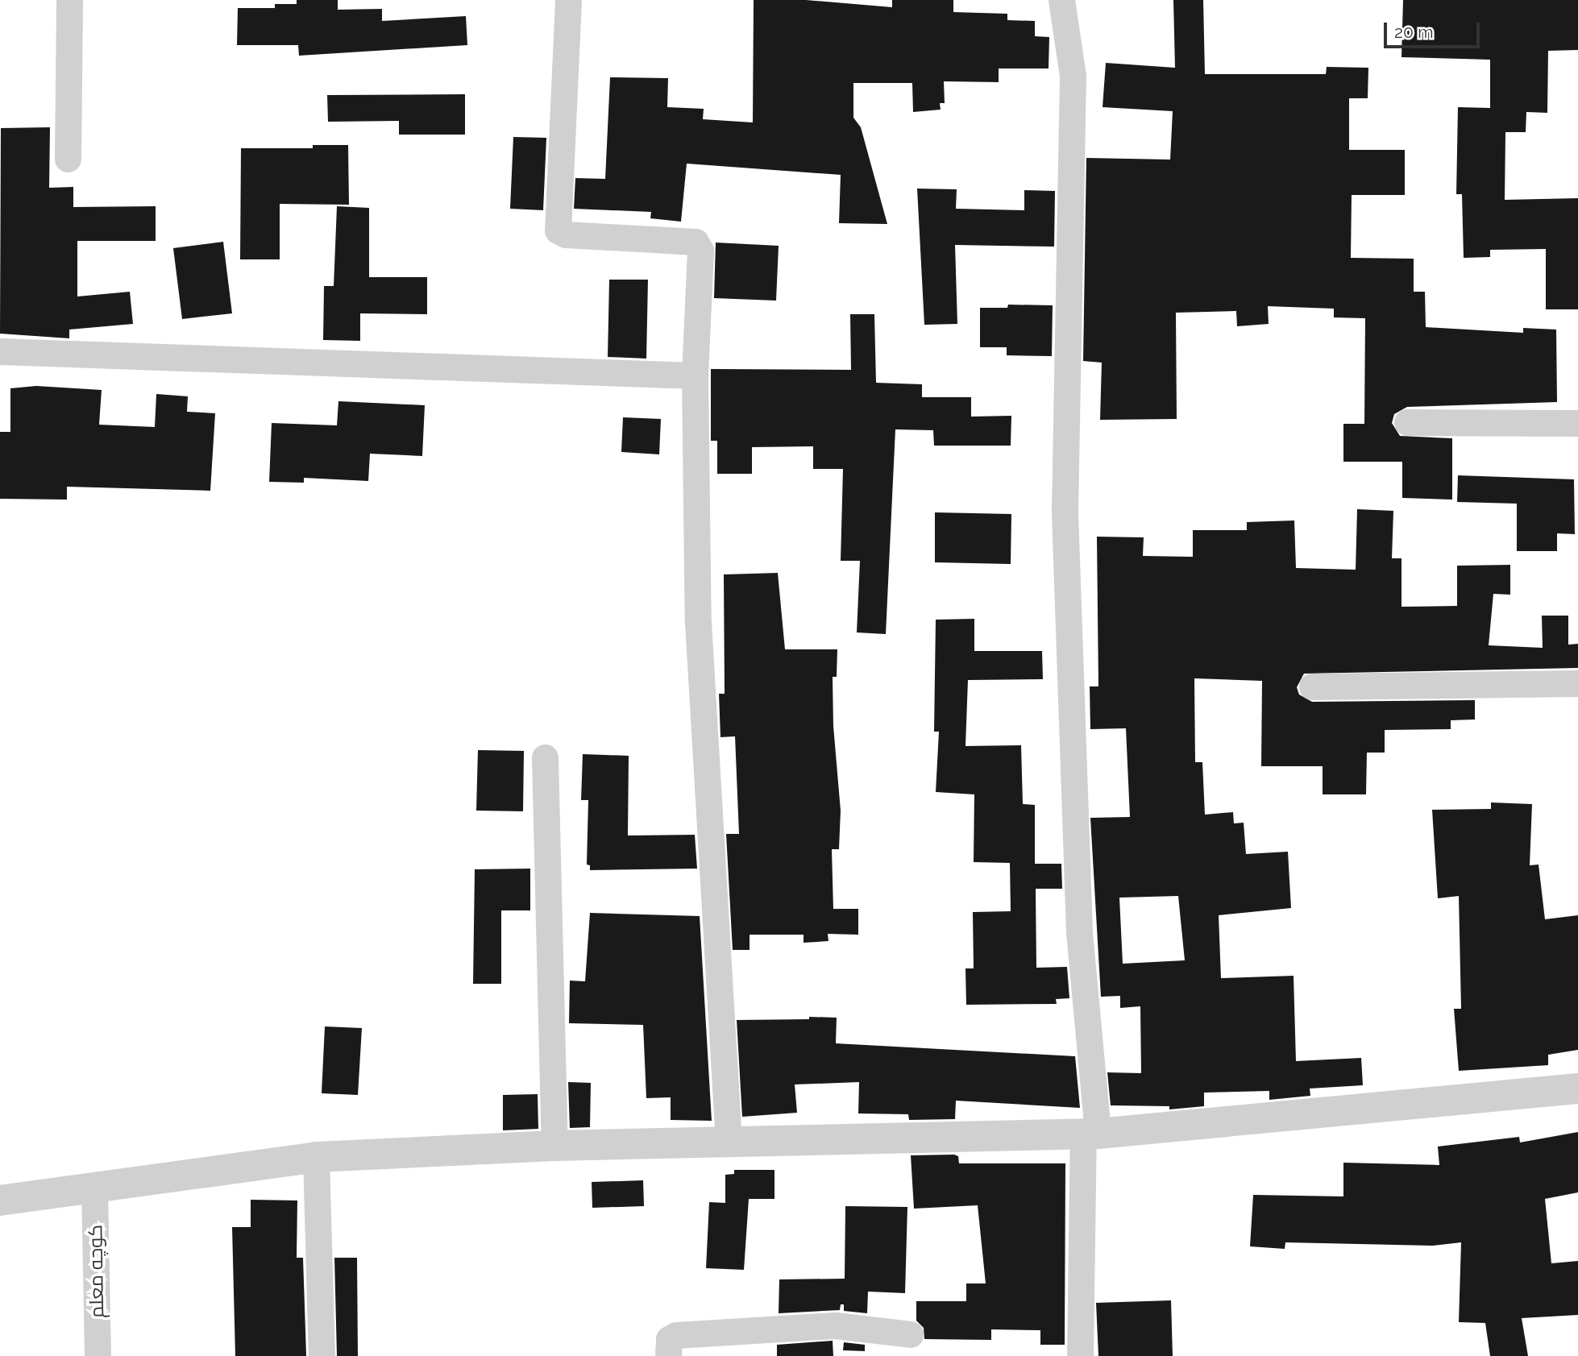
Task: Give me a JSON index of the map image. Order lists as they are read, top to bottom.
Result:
{
  "streets": {
    "street": ["کوچه معلم"]
  },
  "scale_bar": "20 m"
}
